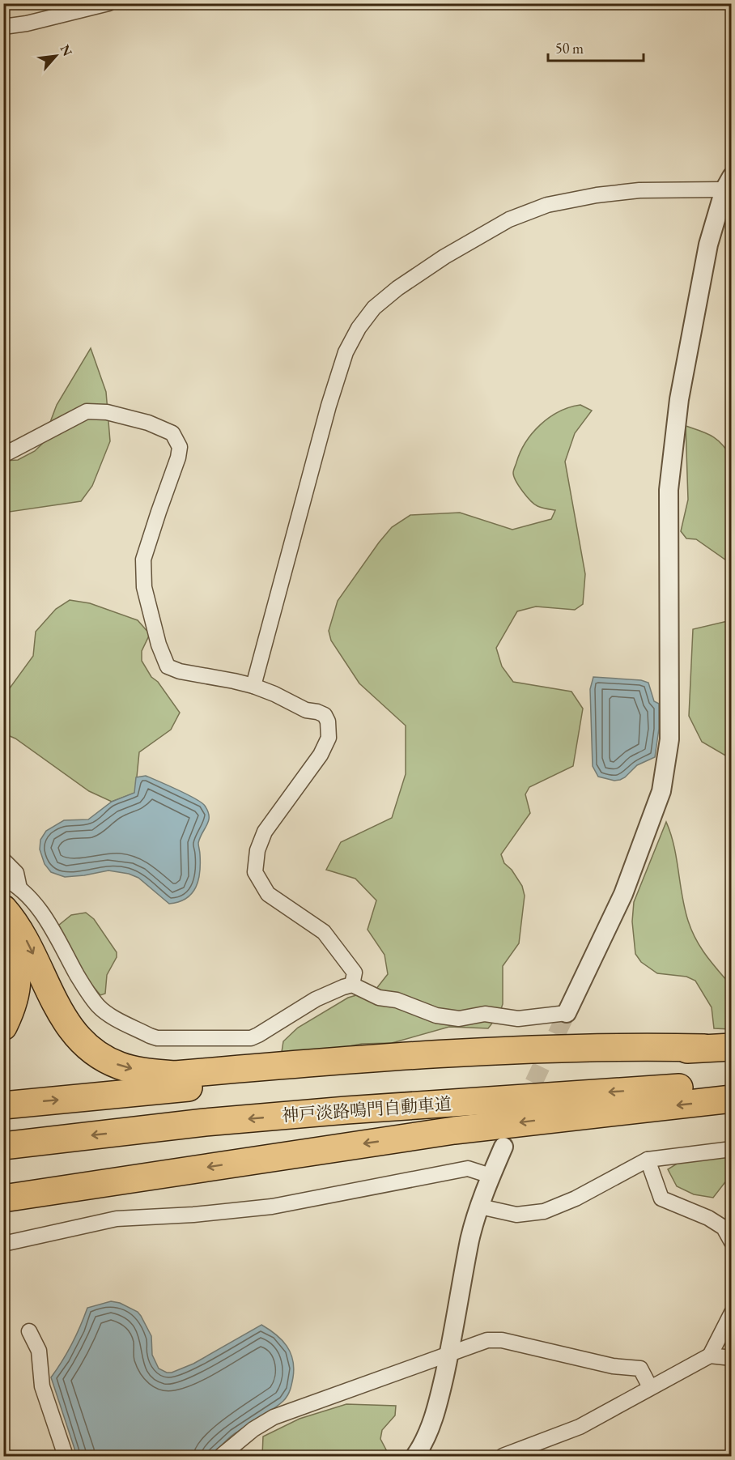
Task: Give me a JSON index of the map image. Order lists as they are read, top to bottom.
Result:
{
  "streets": {
    "highway": ["神戸淡路鳴門自動車道"]
  },
  "scale_bar": "50 m",
  "north": "top right"
}
